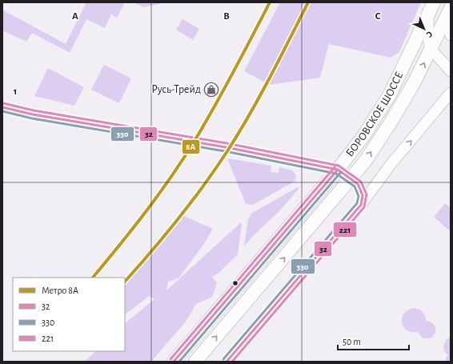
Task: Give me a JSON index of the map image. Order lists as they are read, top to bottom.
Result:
{
  "streets": {
    "main road": ["БОРОВСКОЕ ШОССЕ"]
  },
  "places": {
    "shop": ["Русь-Трейд"]
  },
  "lines": [
    "metro line 8А",
    "transit line 221",
    "transit line 32",
    "transit line 330"
  ],
  "legend": [
    "Метро 8А",
    "32",
    "330",
    "221"
  ],
  "scale_bar": "50 m",
  "north": "bottom right",
  "grid": {
    "columns": ["A", "B", "C"],
    "rows": ["1"]
  }
}
